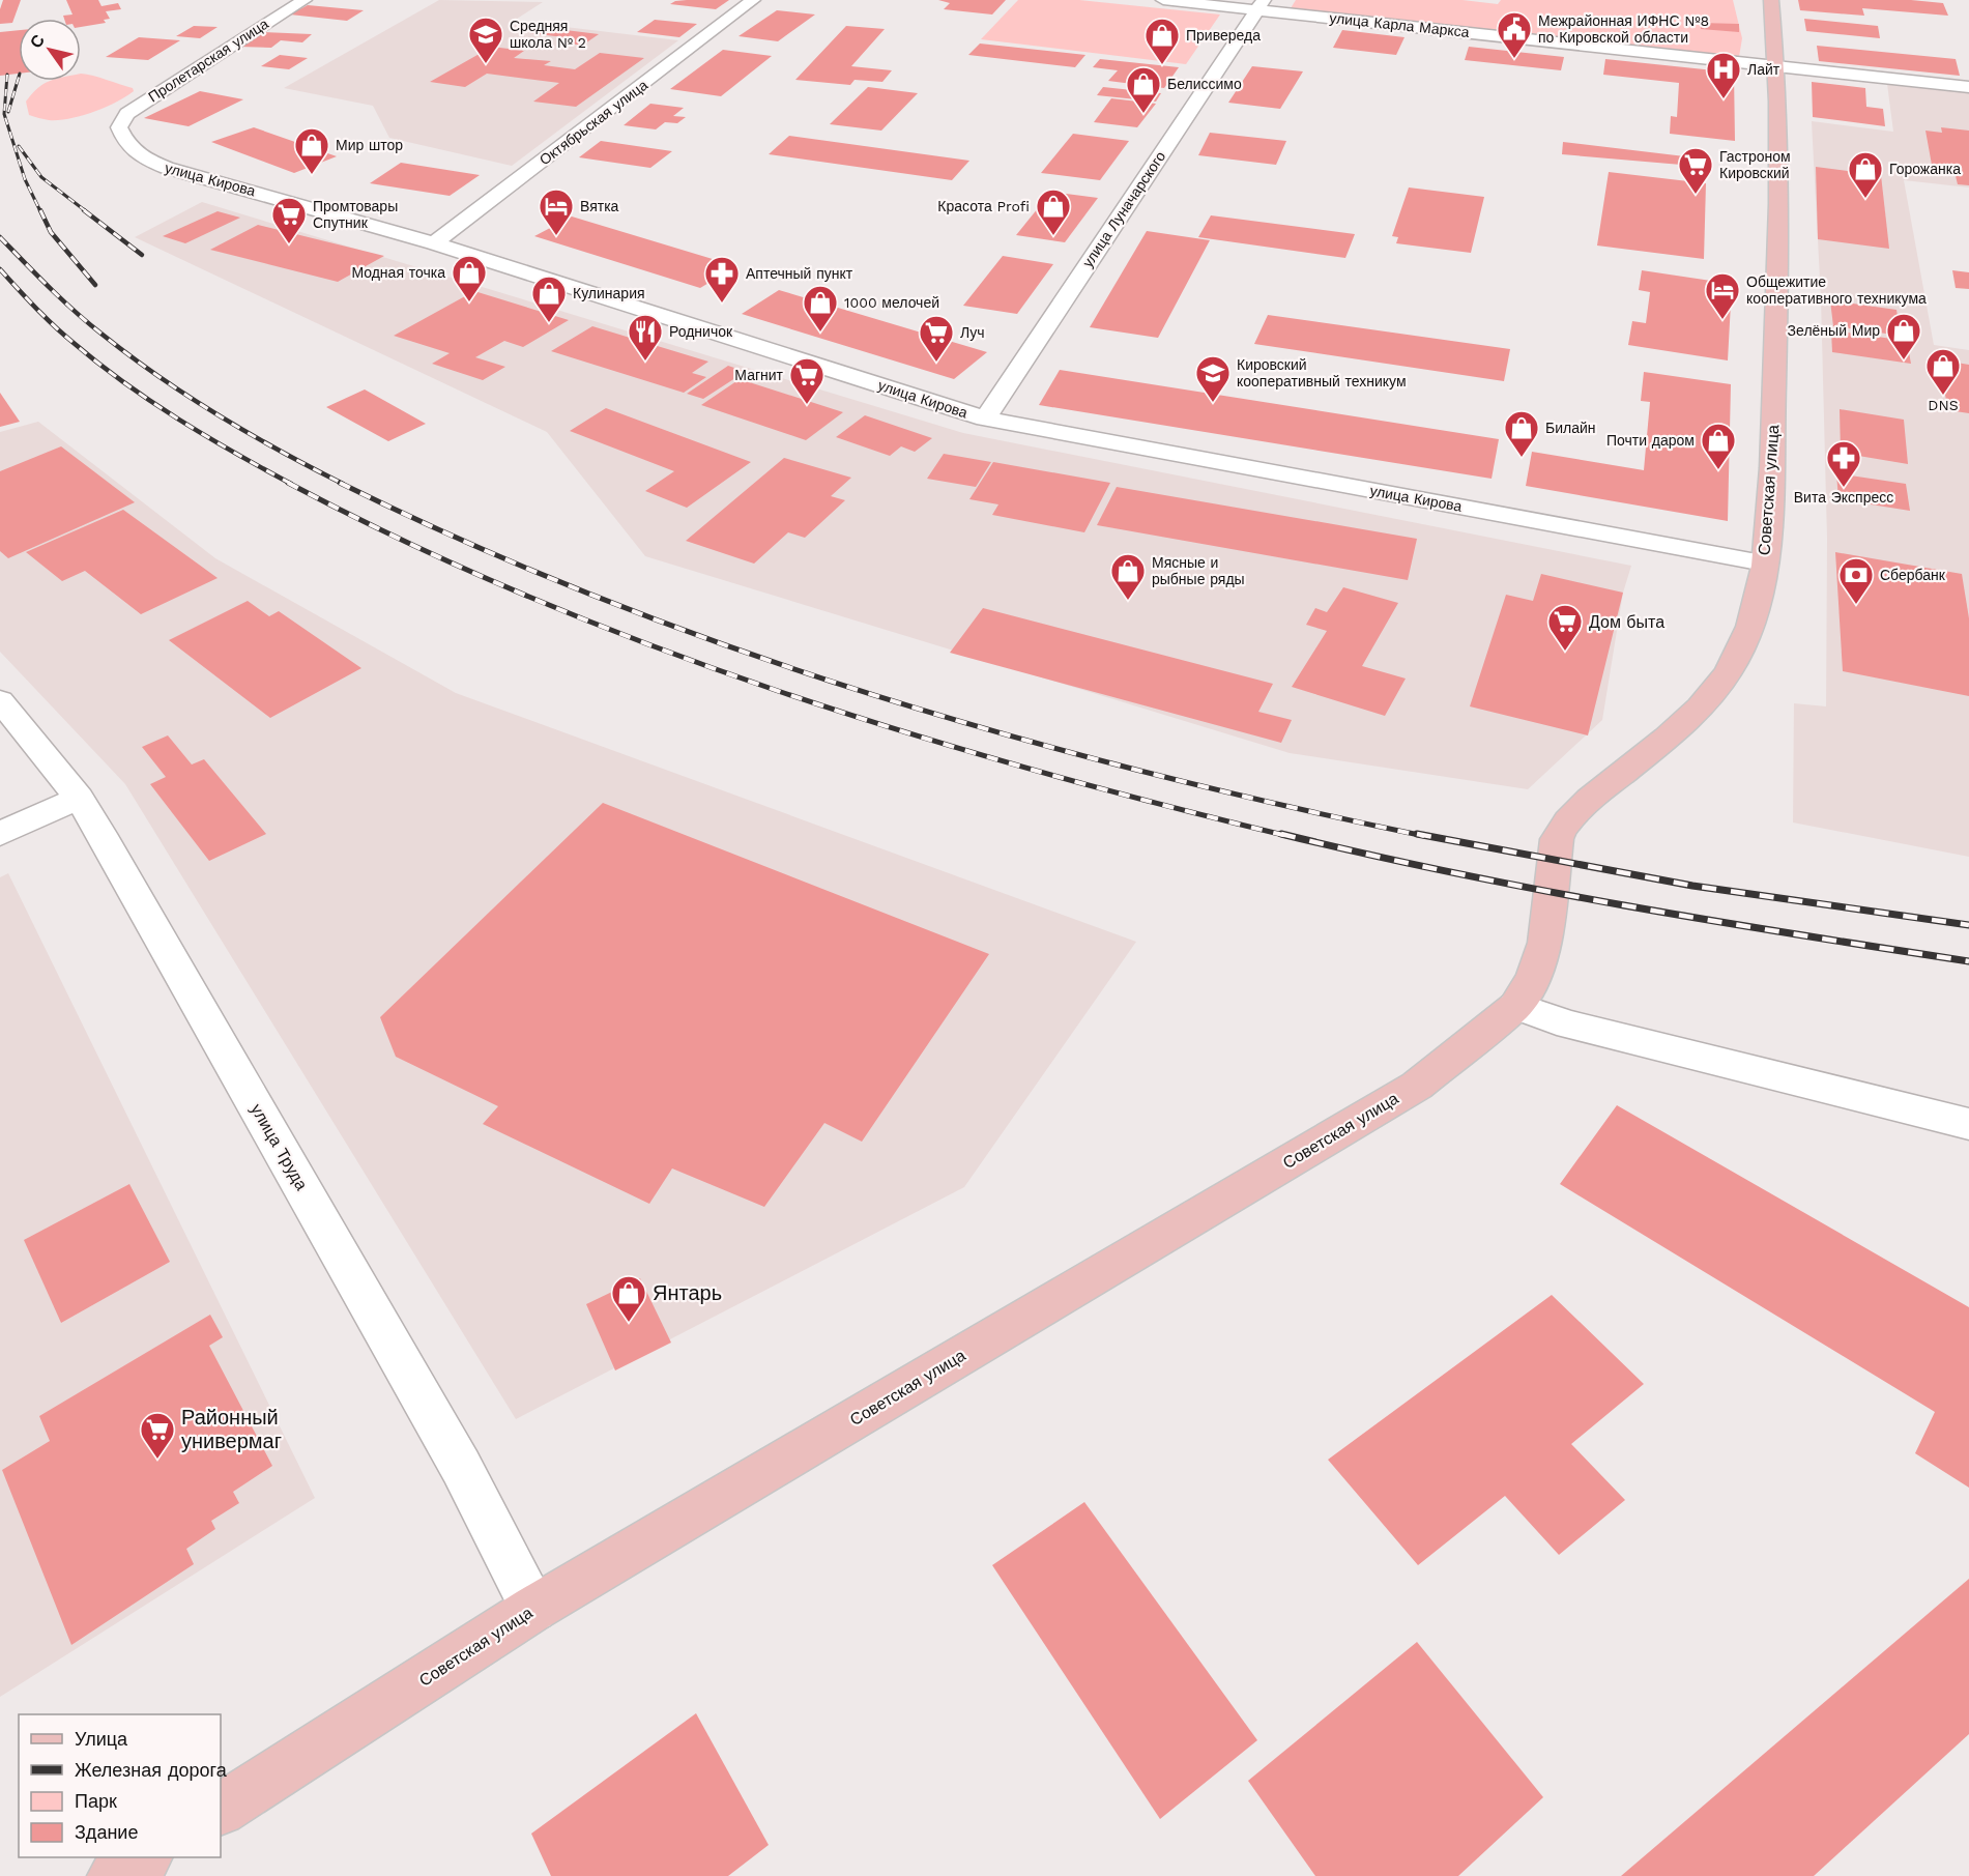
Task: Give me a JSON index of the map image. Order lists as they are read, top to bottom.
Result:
{
  "streets": {
    "main road": ["Советская улица"],
    "street": [
      "улица Карла Маркса",
      "Пролетарская улица",
      "Октябрьская улица",
      "улица Кирова",
      "улица Луначарского",
      "улица Труда"
    ]
  },
  "crossings": [
    ["улица Карла Маркса", "улица Луначарского"],
    ["улица Карла Маркса", "Советская улица"],
    ["Пролетарская улица", "улица Кирова"],
    ["Октябрьская улица", "улица Кирова"],
    ["улица Кирова", "улица Луначарского"],
    ["улица Кирова", "Советская улица"],
    ["Советская улица", "улица Труда"]
  ],
  "places": {
    "public building": ["Межрайонная ИФНС №8 по Кировской области"],
    "school or university": ["Средняя школа № 2", "Кировский кооперативный техникум"],
    "shop": [
      "Привереда",
      "Белиссимо",
      "Мир штор",
      "Горожанка",
      "Красота Profi",
      "Модная точка",
      "Кулинария",
      "1000 мелочей",
      "Зелёный Мир",
      "DNS",
      "Билайн",
      "Почти даром",
      "Мясные и рыбные ряды",
      "Янтарь"
    ],
    "hospital": ["Лайт"],
    "supermarket": [
      "Гастроном Кировский",
      "Промтовары Спутник",
      "Луч",
      "Магнит",
      "Дом быта",
      "Районный универмаг"
    ],
    "hotel": ["Вятка", "Общежитие кооперативного техникума"],
    "pharmacy": ["Аптечный пункт", "Вита Экспресс"],
    "restaurant": ["Родничок"],
    "bank": ["Сбербанк"]
  },
  "legend": [
    "Улица",
    "Железная дорога",
    "Парк",
    "Здание"
  ],
  "north": "top left"
}
